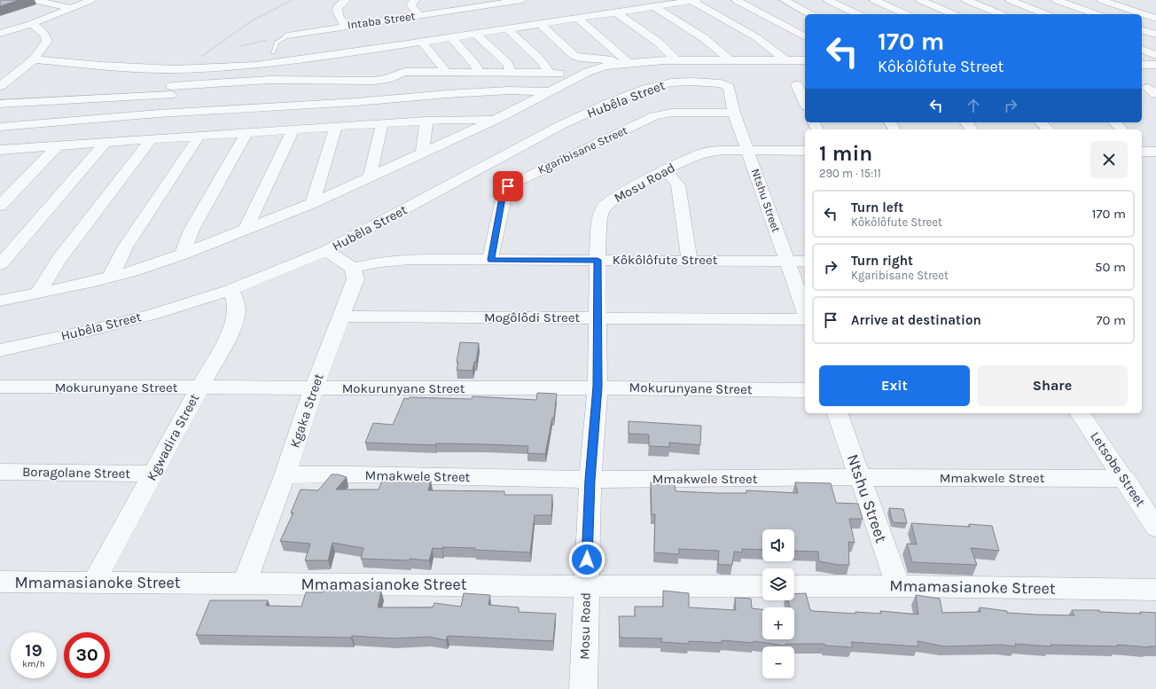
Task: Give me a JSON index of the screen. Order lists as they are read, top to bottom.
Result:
{
  "streets": {
    "street": [
      "Intaba Street",
      "Hubêla Street",
      "Kgaribisane Street",
      "Mosu Road",
      "Ntshu Street",
      "Kôkôlôfute Street",
      "Mogôlôdi Street",
      "Mokurunyane Street",
      "Kgaka Street",
      "Kgwadira Street",
      "Letsobe Street",
      "Boragolane Street",
      "Mmakwele Street",
      "Mmamasianoke Street"
    ]
  },
  "crossings": [
    ["Hubêla Street", "Ntshu Street"],
    ["Hubêla Street", "Kgwadira Street"],
    ["Kgaribisane Street", "Ntshu Street"],
    ["Kgaribisane Street", "Kôkôlôfute Street"],
    ["Mosu Road", "Ntshu Street"],
    ["Mosu Road", "Kôkôlôfute Street"],
    ["Mosu Road", "Mogôlôdi Street"],
    ["Mosu Road", "Mokurunyane Street"],
    ["Mosu Road", "Mmakwele Street"],
    ["Mosu Road", "Mmamasianoke Street"],
    ["Ntshu Street", "Kôkôlôfute Street"],
    ["Ntshu Street", "Mmakwele Street"],
    ["Ntshu Street", "Mmamasianoke Street"],
    ["Kôkôlôfute Street", "Kgaka Street"],
    ["Mogôlôdi Street", "Kgaka Street"],
    ["Mokurunyane Street", "Kgaka Street"],
    ["Mokurunyane Street", "Kgwadira Street"],
    ["Kgaka Street", "Mmakwele Street"],
    ["Kgaka Street", "Mmamasianoke Street"],
    ["Kgwadira Street", "Boragolane Street"],
    ["Kgwadira Street", "Mmamasianoke Street"],
    ["Letsobe Street", "Mmakwele Street"]
  ],
  "page": {
    "turn": ["170 m", "Kôkôlôfute Street"],
    "heading": ["1 min", "290 m · 15:11"],
    "list": [
      {
        "name": "Turn left",
        "note": "Kôkôlôfute Street",
        "value": "170 m"
      },
      {
        "name": "Turn right",
        "note": "Kgaribisane Street",
        "value": "50 m"
      },
      {
        "name": "Arrive at destination",
        "value": "70 m"
      }
    ],
    "buttons": ["Exit", "Share"],
    "map_buttons": ["+", "−"],
    "speed": "19 km/h",
    "limit": "30"
  }
}
